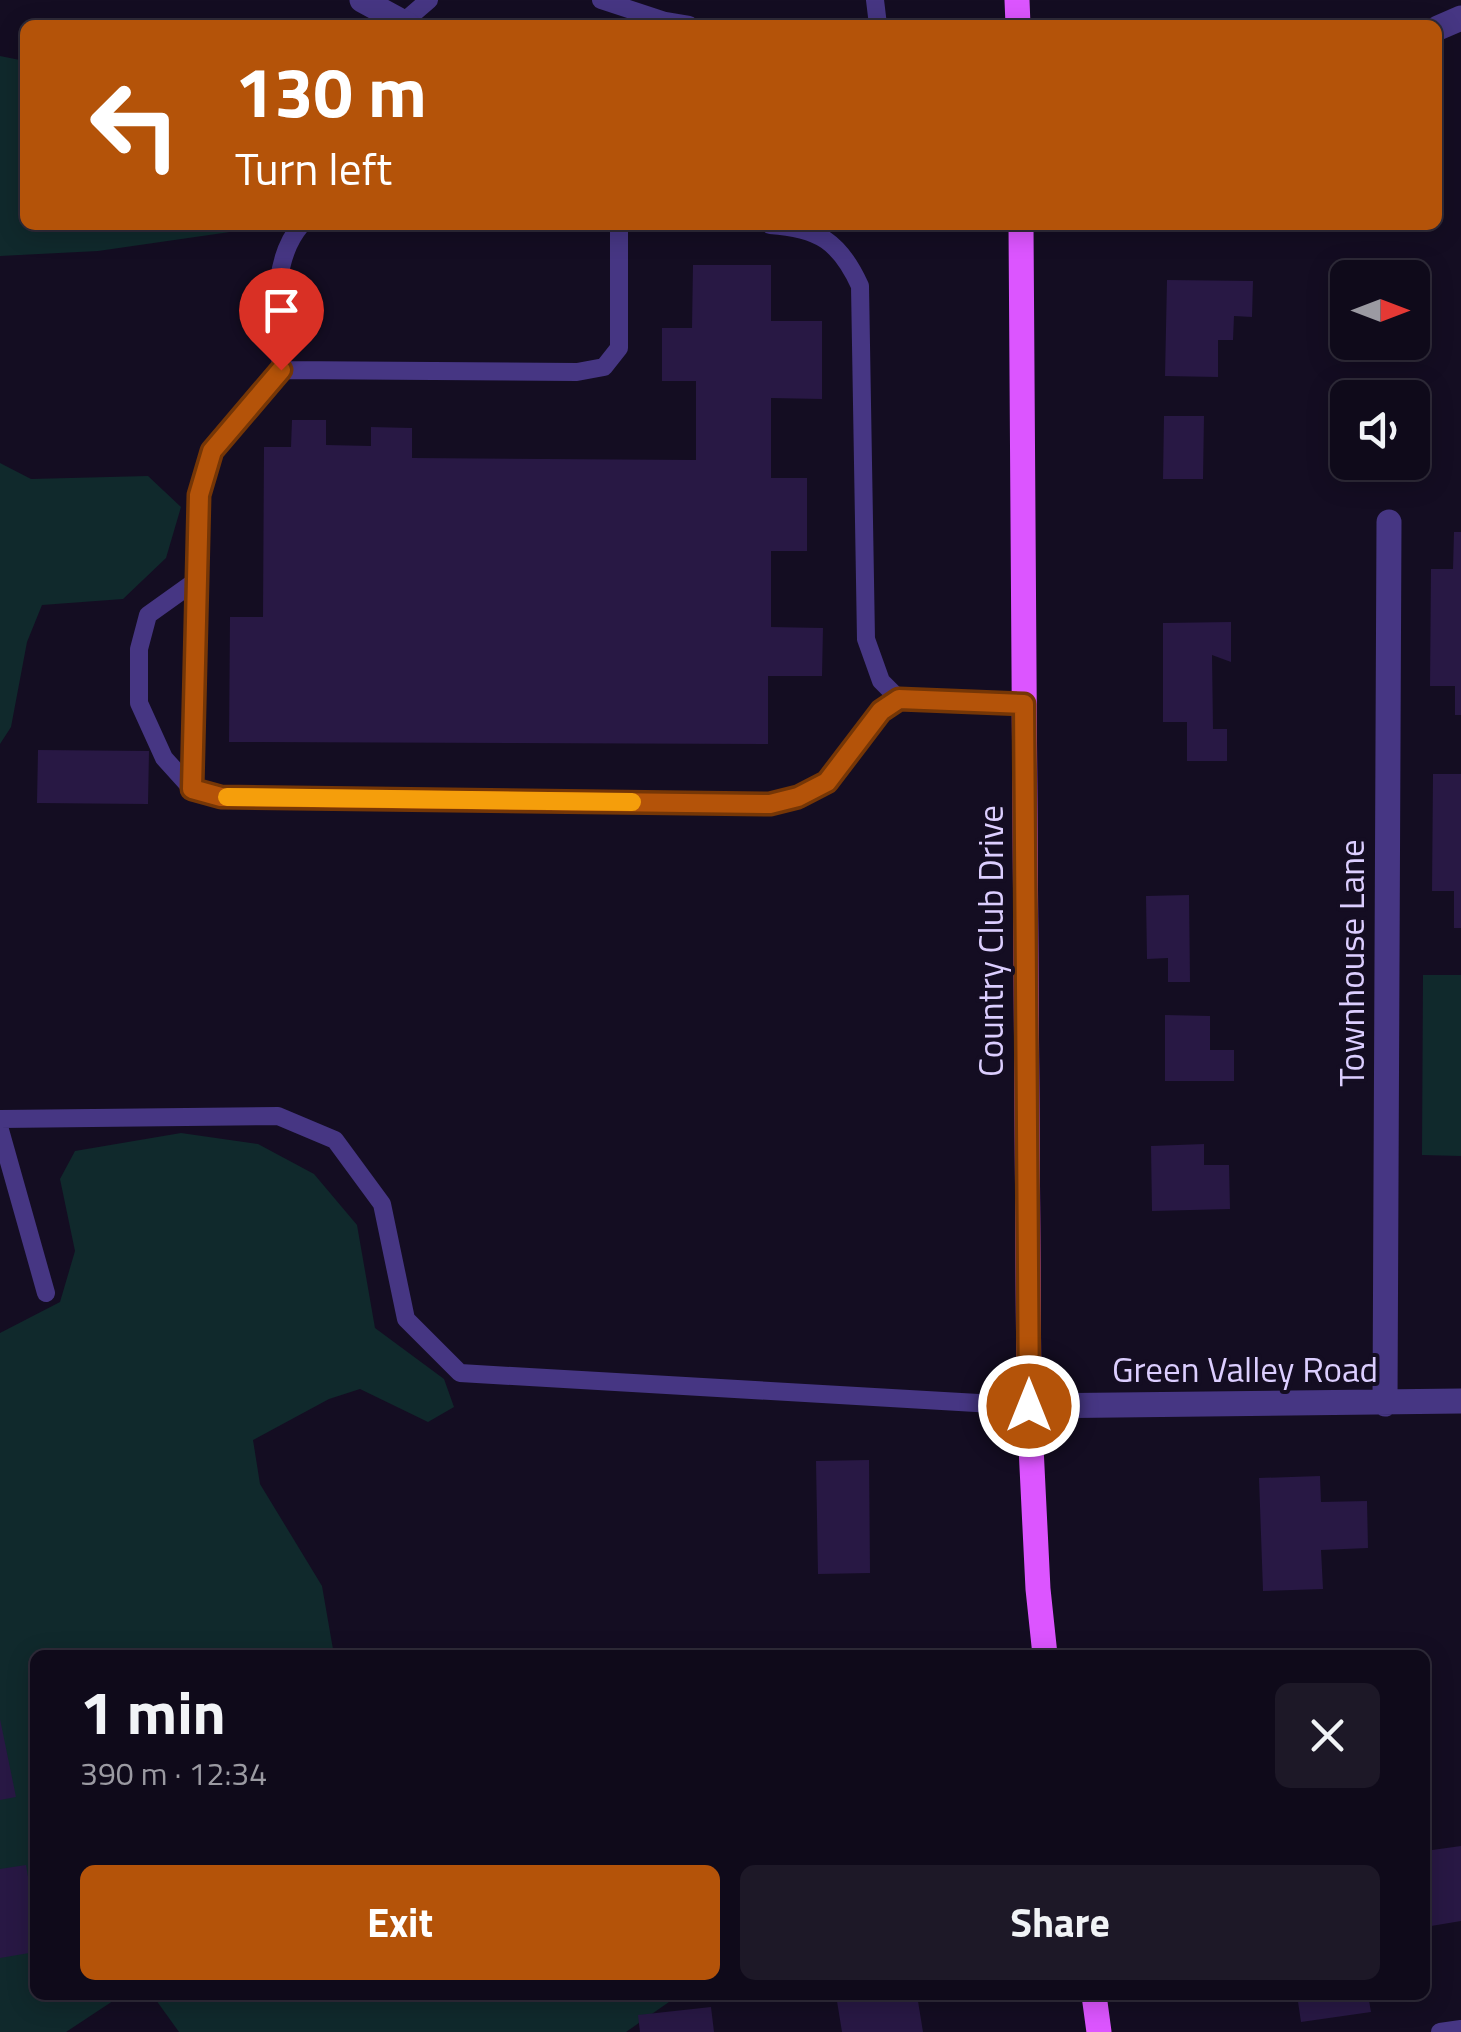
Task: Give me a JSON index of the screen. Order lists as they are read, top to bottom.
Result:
{
  "streets": {
    "main road": ["Country Club Drive"],
    "street": ["Townhouse Lane", "Green Valley Road"]
  },
  "crossings": [
    ["Country Club Drive", "Green Valley Road"],
    ["Townhouse Lane", "Green Valley Road"]
  ],
  "north": "right",
  "page": {
    "turn": ["130 m", "Turn left"],
    "heading": ["1 min", "390 m · 12:34"],
    "buttons": ["Exit", "Share"]
  }
}
